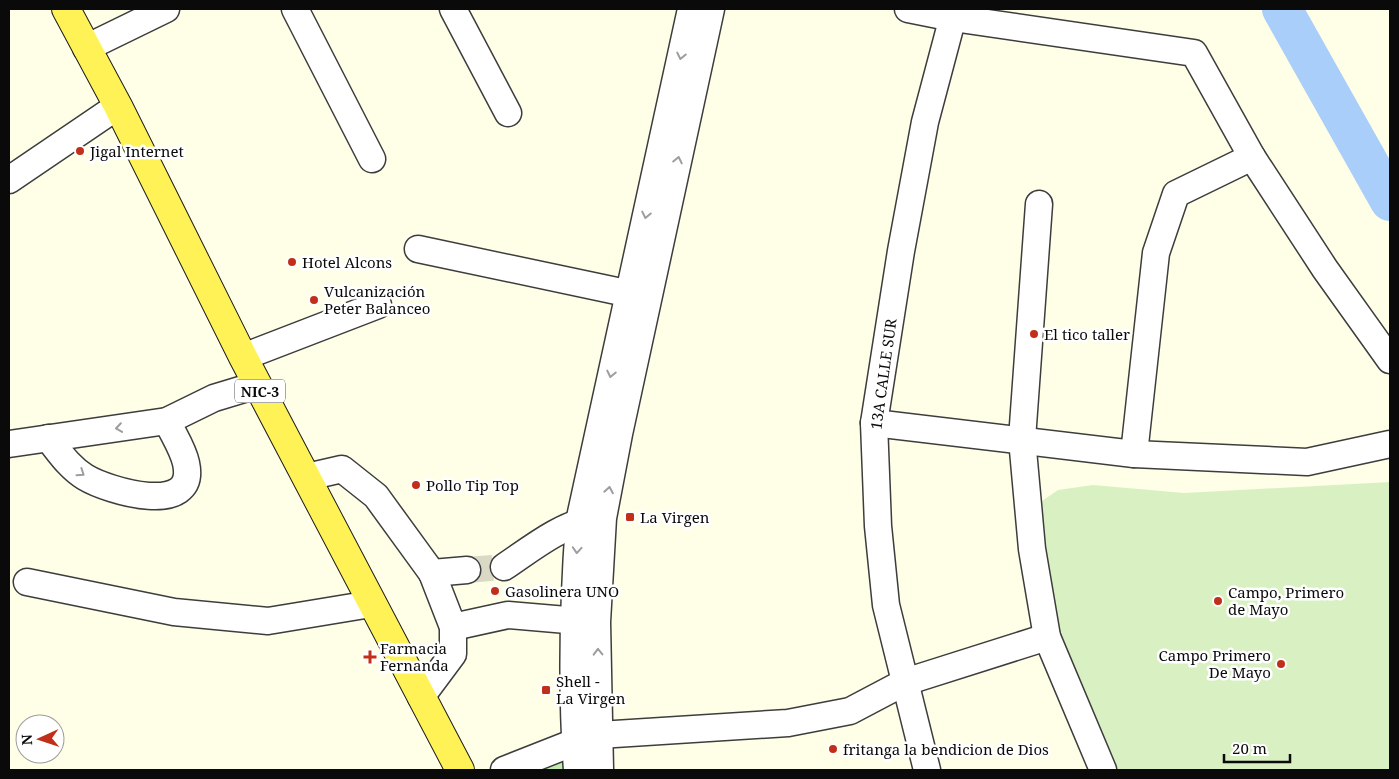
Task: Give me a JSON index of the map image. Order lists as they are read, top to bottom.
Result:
{
  "streets": {
    "main road": ["NIC-3"],
    "street": ["13A CALLE SUR"]
  },
  "places": {
    "other": [
      "Jigal Internet",
      "Hotel Alcons",
      "Vulcanización Peter Balanceo",
      "El tico taller",
      "Pollo Tip Top",
      "Gasolinera UNO",
      "Campo, Primero de Mayo",
      "Campo Primero De Mayo",
      "fritanga la bendicion de Dios"
    ],
    "transit": ["La Virgen", "Shell - La Virgen"],
    "health": ["Farmacia Fernanda"]
  },
  "scale_bar": "20 m",
  "north": "left"
}
